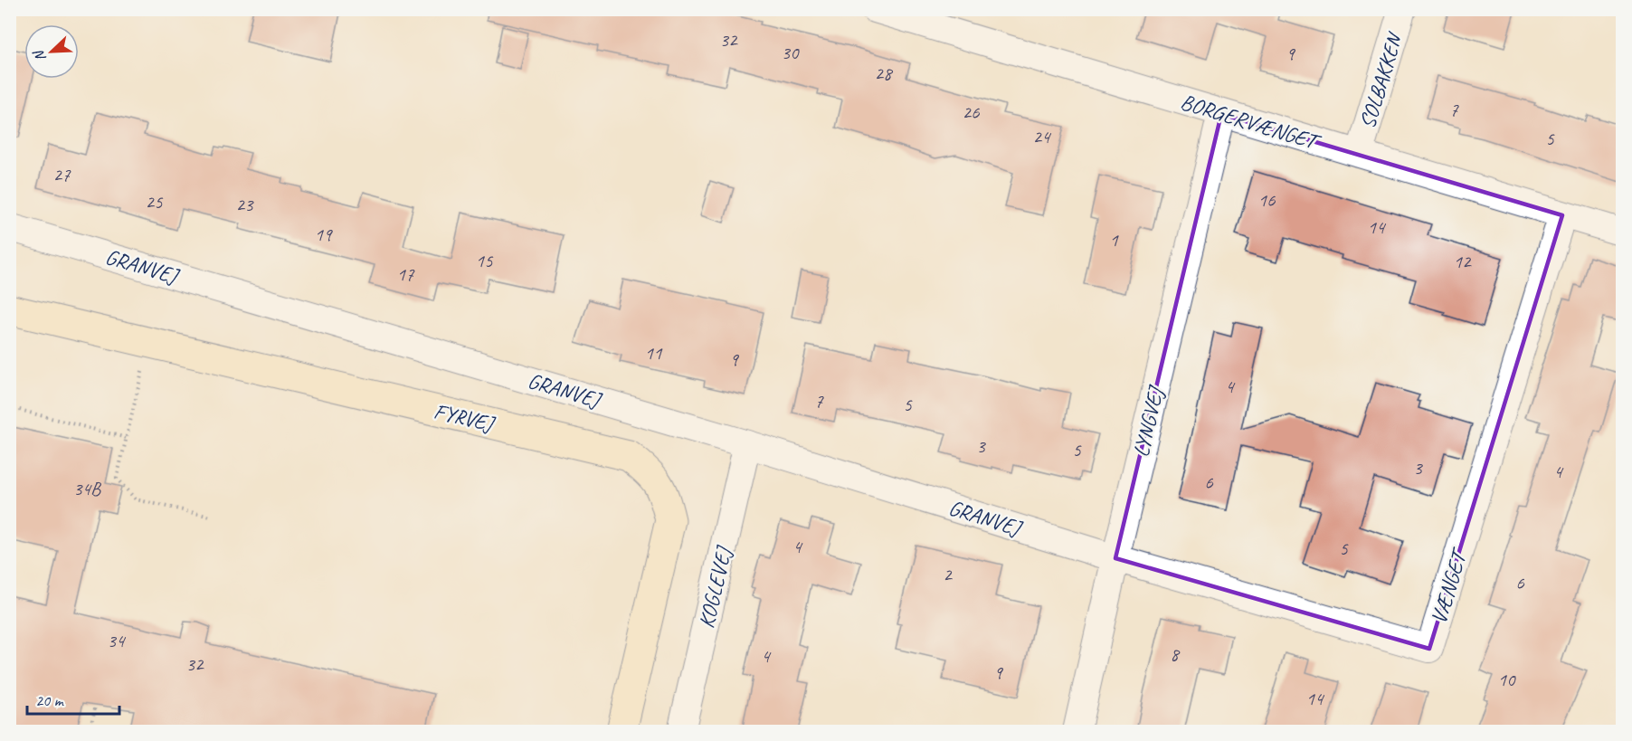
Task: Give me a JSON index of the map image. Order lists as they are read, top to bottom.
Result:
{
  "streets": {
    "street": [
      "SOLBAKKEN",
      "BORGERVÆNGET",
      "GRANVEJ",
      "FYRVEJ",
      "LYNGVEJ",
      "KOGLEVEJ",
      "VÆNGET"
    ]
  },
  "crossings": [
    ["SOLBAKKEN", "BORGERVÆNGET"],
    ["BORGERVÆNGET", "LYNGVEJ"],
    ["BORGERVÆNGET", "VÆNGET"],
    ["GRANVEJ", "LYNGVEJ"],
    ["GRANVEJ", "KOGLEVEJ"],
    ["GRANVEJ", "VÆNGET"],
    ["LYNGVEJ", "VÆNGET"]
  ],
  "house_numbers": [
    "32",
    "30",
    "9",
    "28",
    "7",
    "26",
    "24",
    "5",
    "27",
    "16",
    "25",
    "23",
    "14",
    "19",
    "1",
    "15",
    "12",
    "17",
    "11",
    "9",
    "4",
    "7",
    "5",
    "3",
    "5",
    "3",
    "4",
    "6",
    "34B",
    "4",
    "5",
    "2",
    "6",
    "34",
    "8",
    "4",
    "32",
    "9",
    "10",
    "14"
  ],
  "scale_bar": "20 m",
  "north": "bottom left"
}
